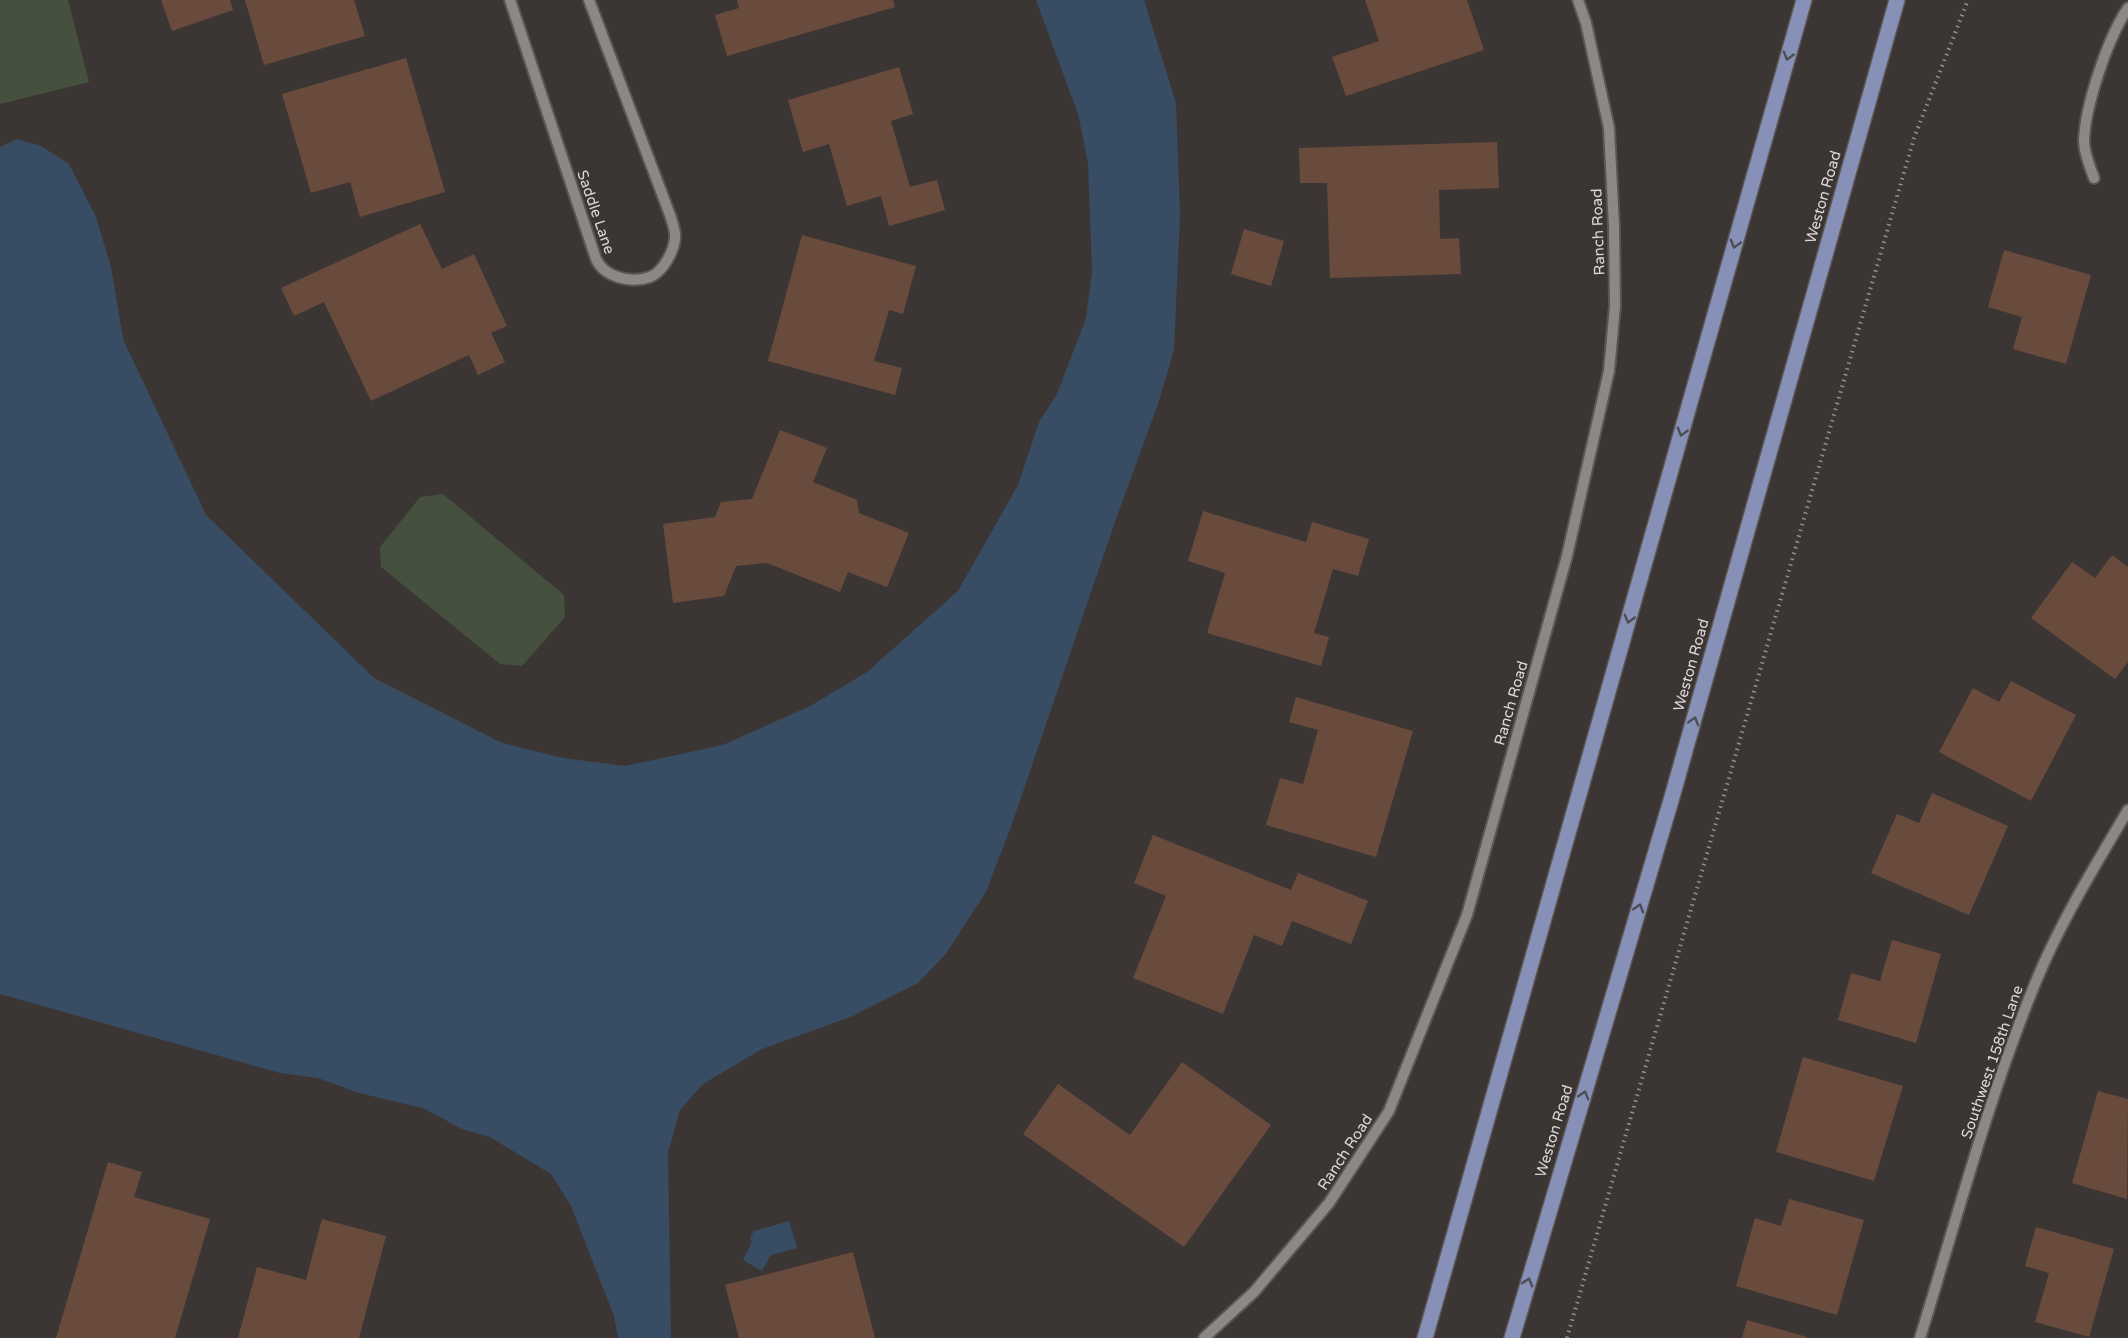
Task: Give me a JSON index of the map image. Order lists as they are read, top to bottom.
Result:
{
  "streets": {
    "main road": ["Weston Road"],
    "street": ["Saddle Lane", "Ranch Road", "Southwest 158th Lane"]
  }
}
